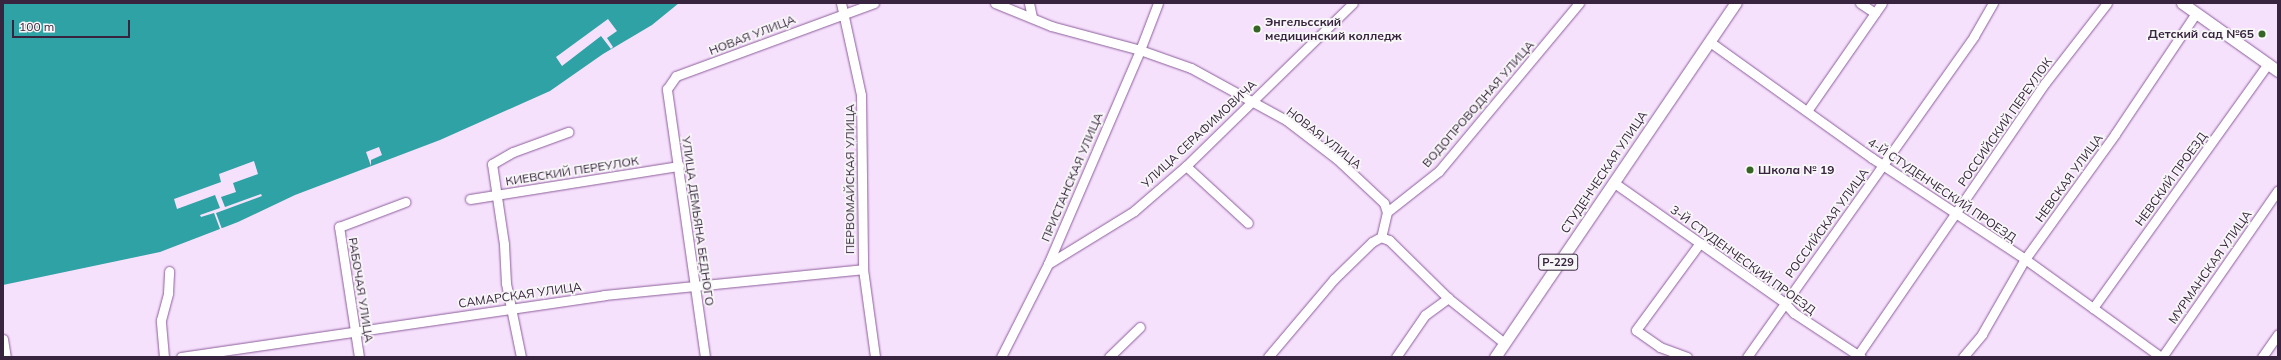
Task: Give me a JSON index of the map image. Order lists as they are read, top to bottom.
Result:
{
  "streets": {
    "main road": ["СТУДЕНЧЕСКАЯ УЛИЦА", "Р-229"],
    "street": [
      "НОВАЯ УЛИЦА",
      "ВОДОПРОВОДНАЯ УЛИЦА",
      "РОССИЙСКИЙ ПЕРЕУЛОК",
      "УЛИЦА СЕРАФИМОВИЧА",
      "КИЕВСКИЙ ПЕРЕУЛОК",
      "ПРИСТАНСКАЯ УЛИЦА",
      "НЕВСКАЯ УЛИЦА",
      "ПЕРВОМАЙСКАЯ УЛИЦА",
      "НЕВСКИЙ ПРОЕЗД",
      "4-Й СТУДЕНЧЕСКИЙ ПРОЕЗД",
      "УЛИЦА ДЕМЬЯНА БЕДНОГО",
      "РОССИЙСКАЯ УЛИЦА",
      "3-Й СТУДЕНЧЕСКИЙ ПРОЕЗД",
      "МУРМАНСКАЯ УЛИЦА",
      "РАБОЧАЯ УЛИЦА",
      "САМАРСКАЯ УЛИЦА"
    ]
  },
  "crossings": [
    ["НОВАЯ УЛИЦА", "ВОДОПРОВОДНАЯ УЛИЦА"],
    ["НОВАЯ УЛИЦА", "УЛИЦА СЕРАФИМОВИЧА"],
    ["НОВАЯ УЛИЦА", "ПРИСТАНСКАЯ УЛИЦА"],
    ["НОВАЯ УЛИЦА", "ПЕРВОМАЙСКАЯ УЛИЦА"],
    ["НОВАЯ УЛИЦА", "УЛИЦА ДЕМЬЯНА БЕДНОГО"],
    ["РОССИЙСКИЙ ПЕРЕУЛОК", "4-Й СТУДЕНЧЕСКИЙ ПРОЕЗД"],
    ["РОССИЙСКИЙ ПЕРЕУЛОК", "3-Й СТУДЕНЧЕСКИЙ ПРОЕЗД"],
    ["УЛИЦА СЕРАФИМОВИЧА", "ПРИСТАНСКАЯ УЛИЦА"],
    ["КИЕВСКИЙ ПЕРЕУЛОК", "УЛИЦА ДЕМЬЯНА БЕДНОГО"],
    ["СТУДЕНЧЕСКАЯ УЛИЦА", "4-Й СТУДЕНЧЕСКИЙ ПРОЕЗД"],
    ["СТУДЕНЧЕСКАЯ УЛИЦА", "3-Й СТУДЕНЧЕСКИЙ ПРОЕЗД"],
    ["НЕВСКАЯ УЛИЦА", "4-Й СТУДЕНЧЕСКИЙ ПРОЕЗД"],
    ["ПЕРВОМАЙСКАЯ УЛИЦА", "САМАРСКАЯ УЛИЦА"],
    ["НЕВСКИЙ ПРОЕЗД", "4-Й СТУДЕНЧЕСКИЙ ПРОЕЗД"],
    ["4-Й СТУДЕНЧЕСКИЙ ПРОЕЗД", "РОССИЙСКАЯ УЛИЦА"],
    ["4-Й СТУДЕНЧЕСКИЙ ПРОЕЗД", "МУРМАНСКАЯ УЛИЦА"],
    ["УЛИЦА ДЕМЬЯНА БЕДНОГО", "САМАРСКАЯ УЛИЦА"],
    ["РОССИЙСКАЯ УЛИЦА", "3-Й СТУДЕНЧЕСКИЙ ПРОЕЗД"],
    ["РАБОЧАЯ УЛИЦА", "САМАРСКАЯ УЛИЦА"]
  ],
  "places": ["Энгельсский медицинский колледж", "Детский сад №65", "Школа № 19"],
  "scale_bar": "100 m"
}
